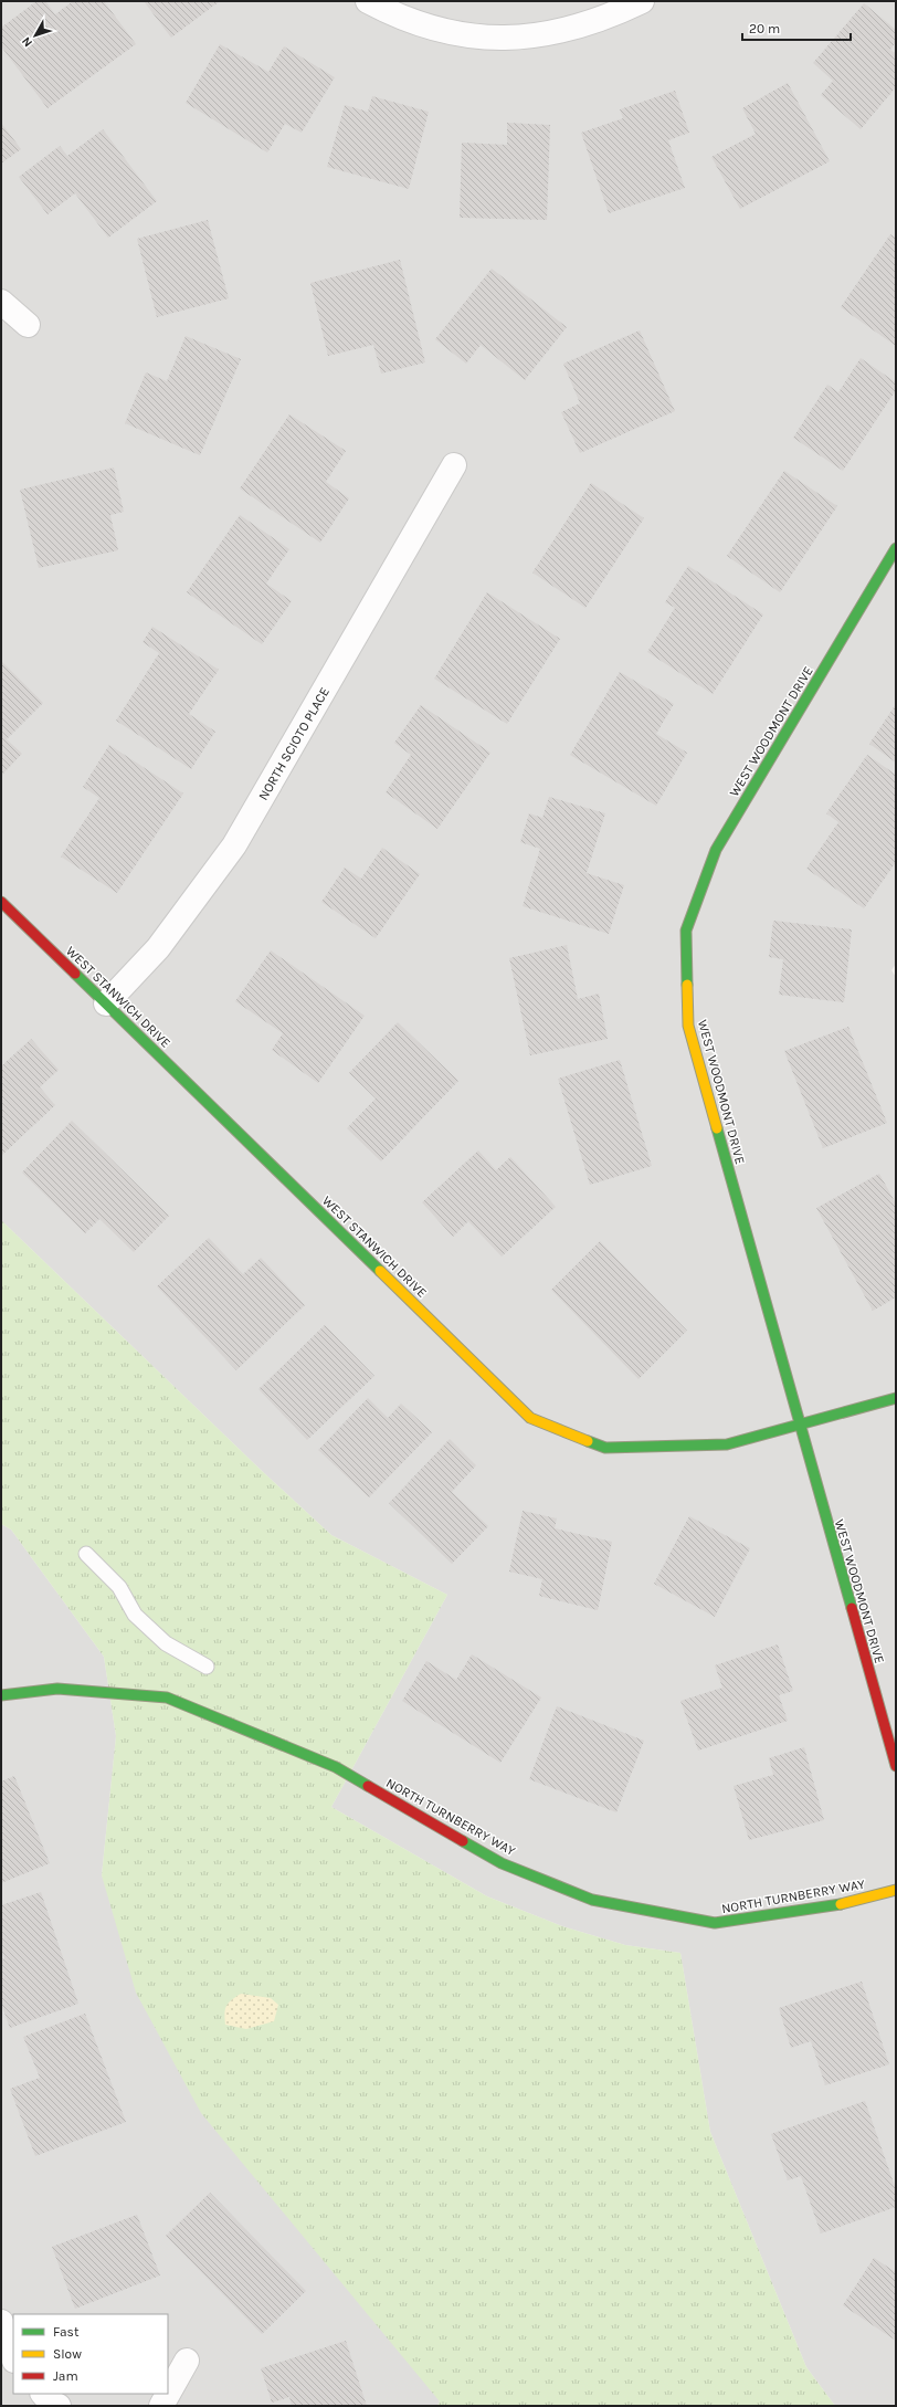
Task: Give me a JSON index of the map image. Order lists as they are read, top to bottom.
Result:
{
  "streets": {
    "street": [
      "WEST WOODMONT DRIVE",
      "NORTH SCIOTO PLACE",
      "WEST STANWICH DRIVE",
      "NORTH TURNBERRY WAY"
    ]
  },
  "crossings": [
    ["WEST WOODMONT DRIVE", "WEST STANWICH DRIVE"],
    ["NORTH SCIOTO PLACE", "WEST STANWICH DRIVE"]
  ],
  "legend": ["Fast", "Slow", "Jam"],
  "scale_bar": "20 m",
  "north": "bottom left"
}
